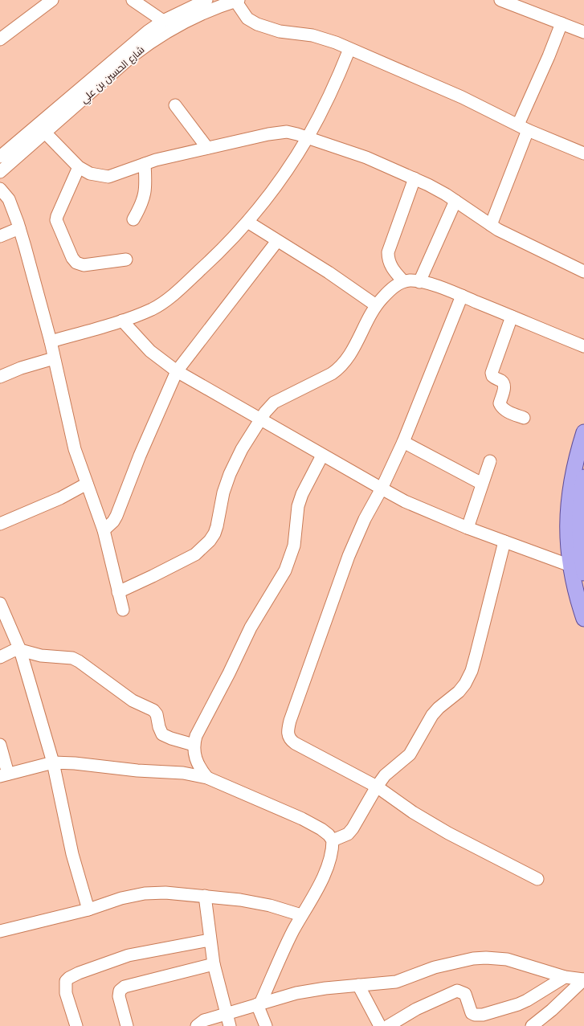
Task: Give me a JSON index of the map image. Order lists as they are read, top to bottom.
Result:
{
  "streets": {
    "street": ["شارع الحسين بن علي"]
  }
}
